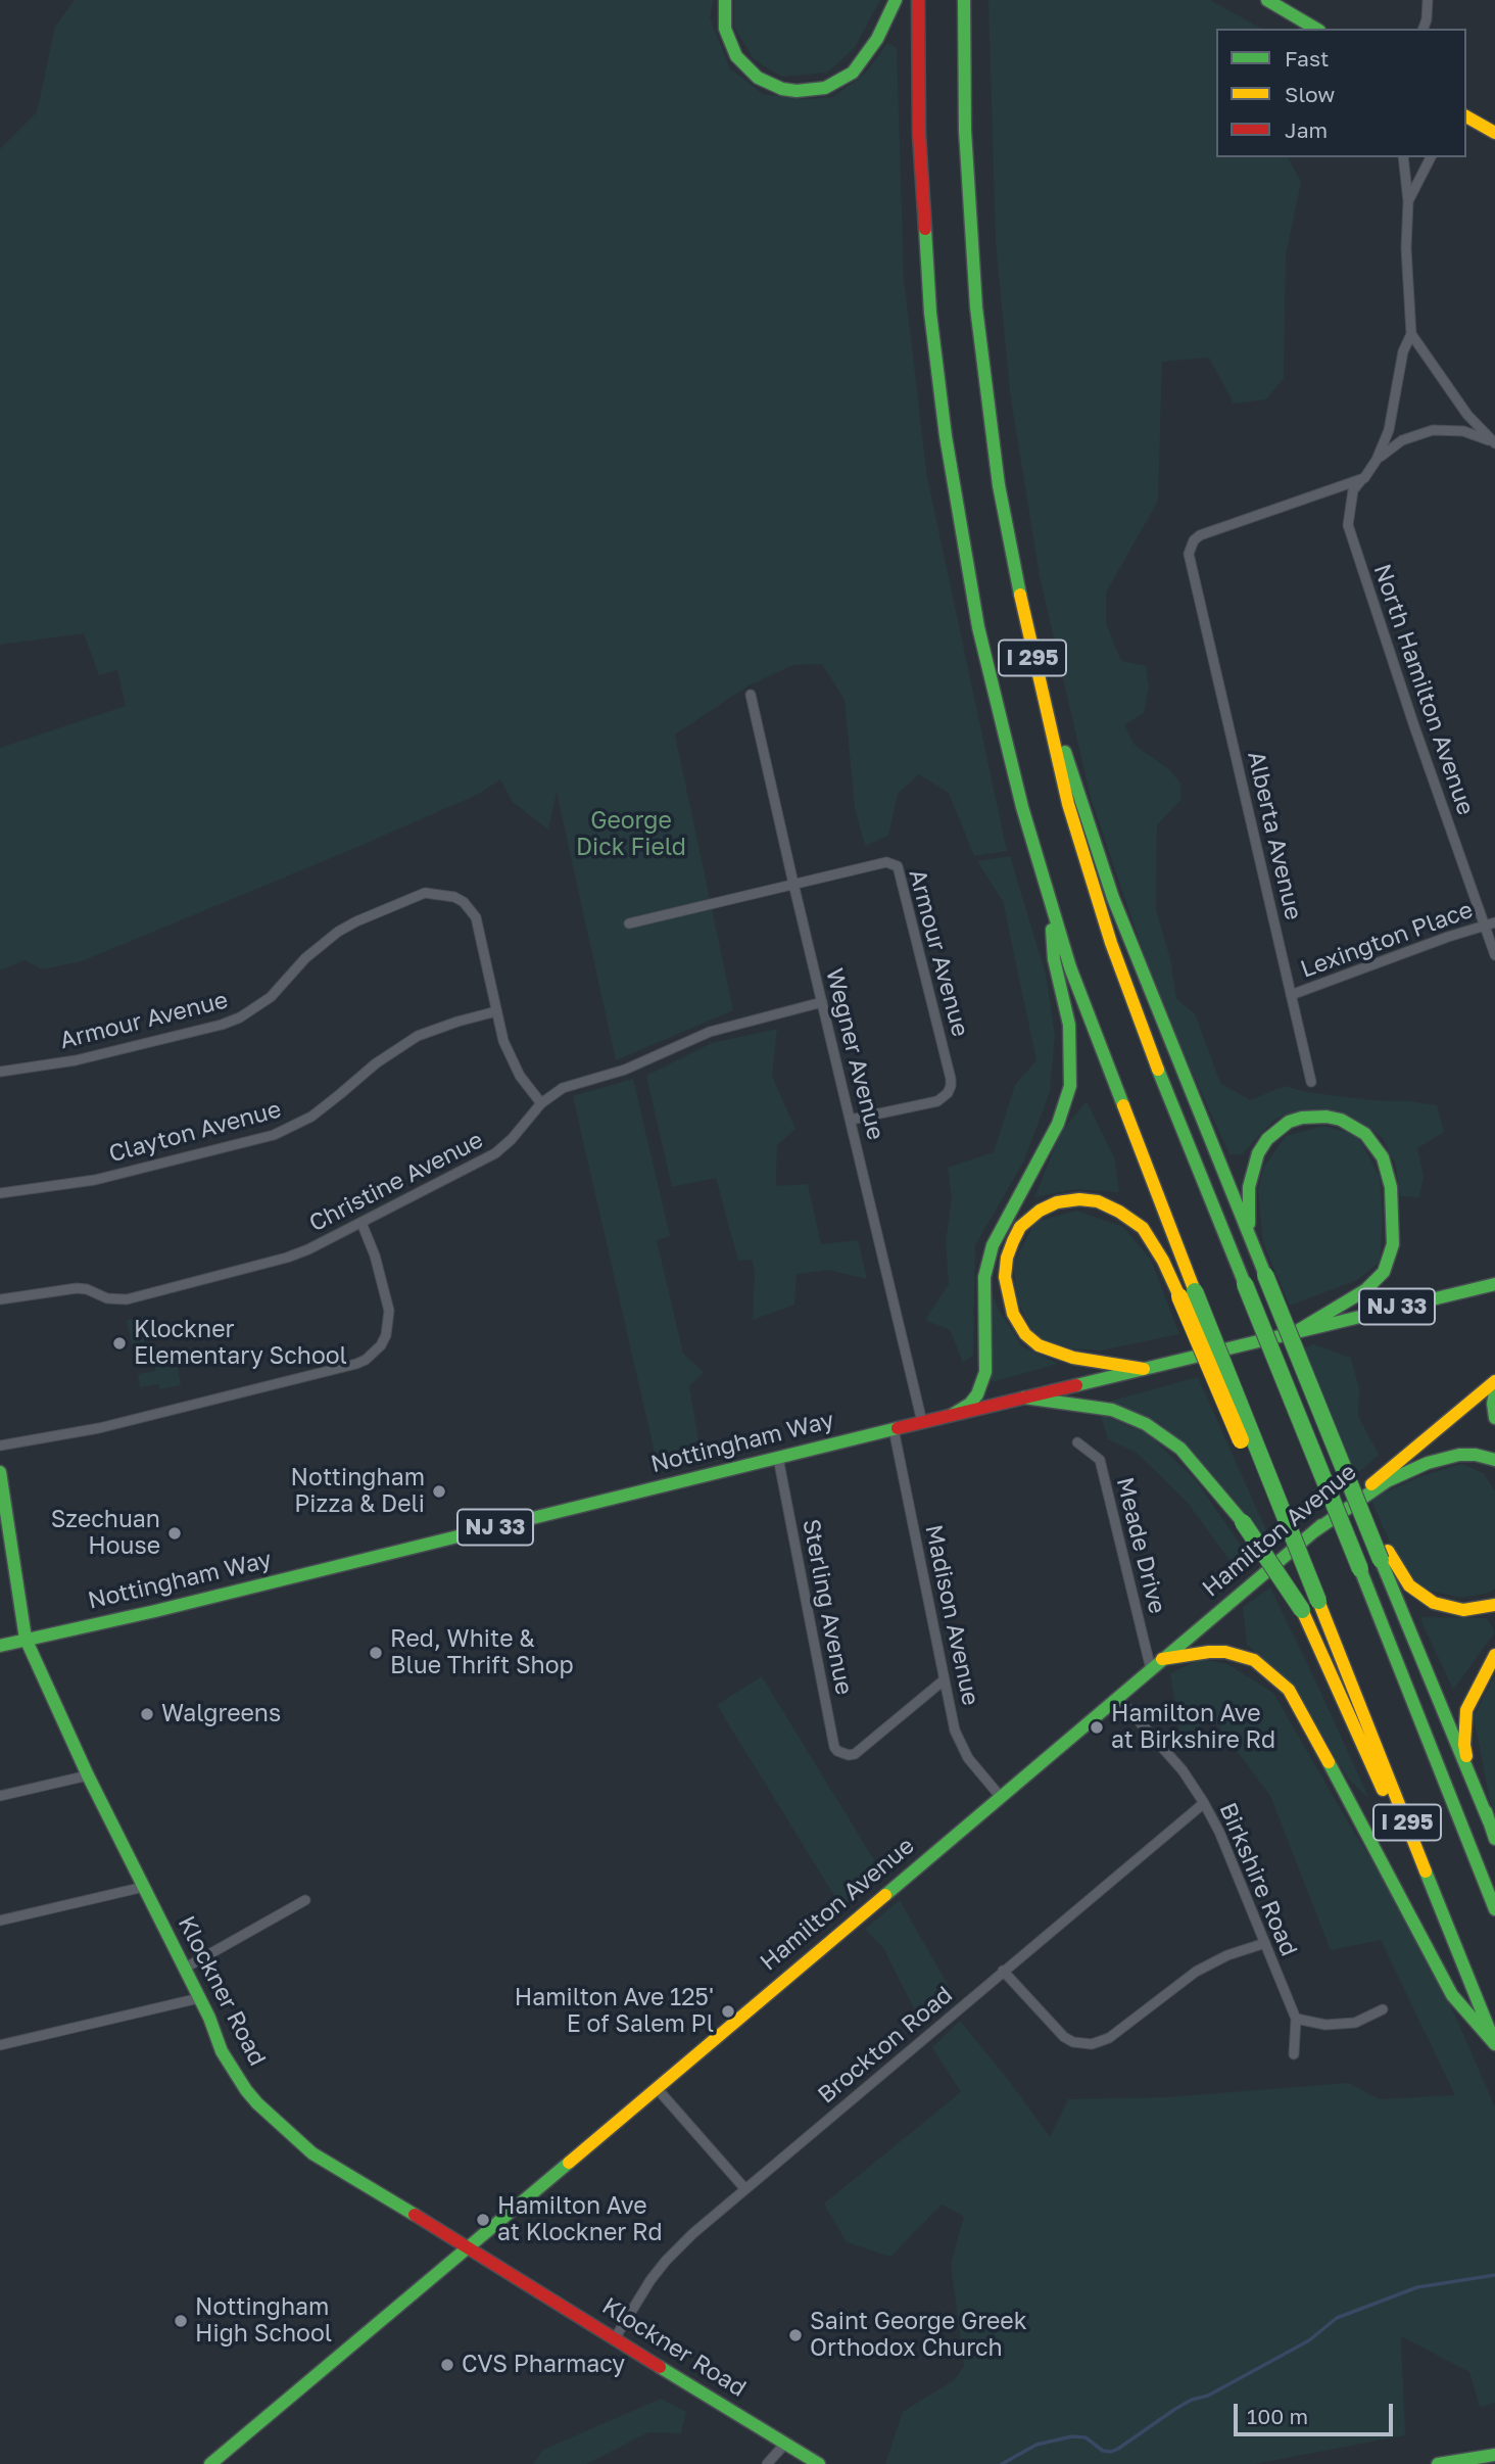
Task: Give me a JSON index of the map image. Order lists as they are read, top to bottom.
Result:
{
  "streets": {
    "main road": [
      "I 295",
      "NJ 33",
      "Nottingham Way",
      "Hamilton Avenue",
      "Klockner Road"
    ],
    "street": [
      "North Hamilton Avenue",
      "Alberta Avenue",
      "Lexington Place",
      "Armour Avenue",
      "Wegner Avenue",
      "Clayton Avenue",
      "Christine Avenue",
      "Meade Drive",
      "Sterling Avenue",
      "Madison Avenue",
      "Birkshire Road",
      "Brockton Road"
    ]
  },
  "crossings": [
    ["North Hamilton Avenue", "Alberta Avenue"],
    ["North Hamilton Avenue", "Lexington Place"],
    ["Alberta Avenue", "Lexington Place"],
    ["Armour Avenue", "Wegner Avenue"],
    ["Armour Avenue", "Clayton Avenue"],
    ["Armour Avenue", "Christine Avenue"],
    ["Wegner Avenue", "Christine Avenue"],
    ["Wegner Avenue", "Nottingham Way"],
    ["Nottingham Way", "Sterling Avenue"],
    ["Nottingham Way", "Madison Avenue"],
    ["Nottingham Way", "Klockner Road"],
    ["Hamilton Avenue", "Meade Drive"],
    ["Hamilton Avenue", "Madison Avenue"],
    ["Hamilton Avenue", "Birkshire Road"],
    ["Hamilton Avenue", "Klockner Road"],
    ["Sterling Avenue", "Madison Avenue"],
    ["Birkshire Road", "Brockton Road"],
    ["Klockner Road", "Brockton Road"]
  ],
  "parks": ["George Dick Field"],
  "places": [
    "Klockner Elementary School",
    "Nottingham Pizza & Deli",
    "Szechuan House",
    "Red, White & Blue Thrift Shop",
    "Walgreens",
    "Hamilton Ave at Birkshire Rd",
    "Hamilton Ave 125' E of Salem Pl",
    "Hamilton Ave at Klockner Rd",
    "Nottingham High School",
    "Saint George Greek Orthodox Church",
    "CVS Pharmacy"
  ],
  "legend": ["Fast", "Slow", "Jam"],
  "scale_bar": "100 m"
}
